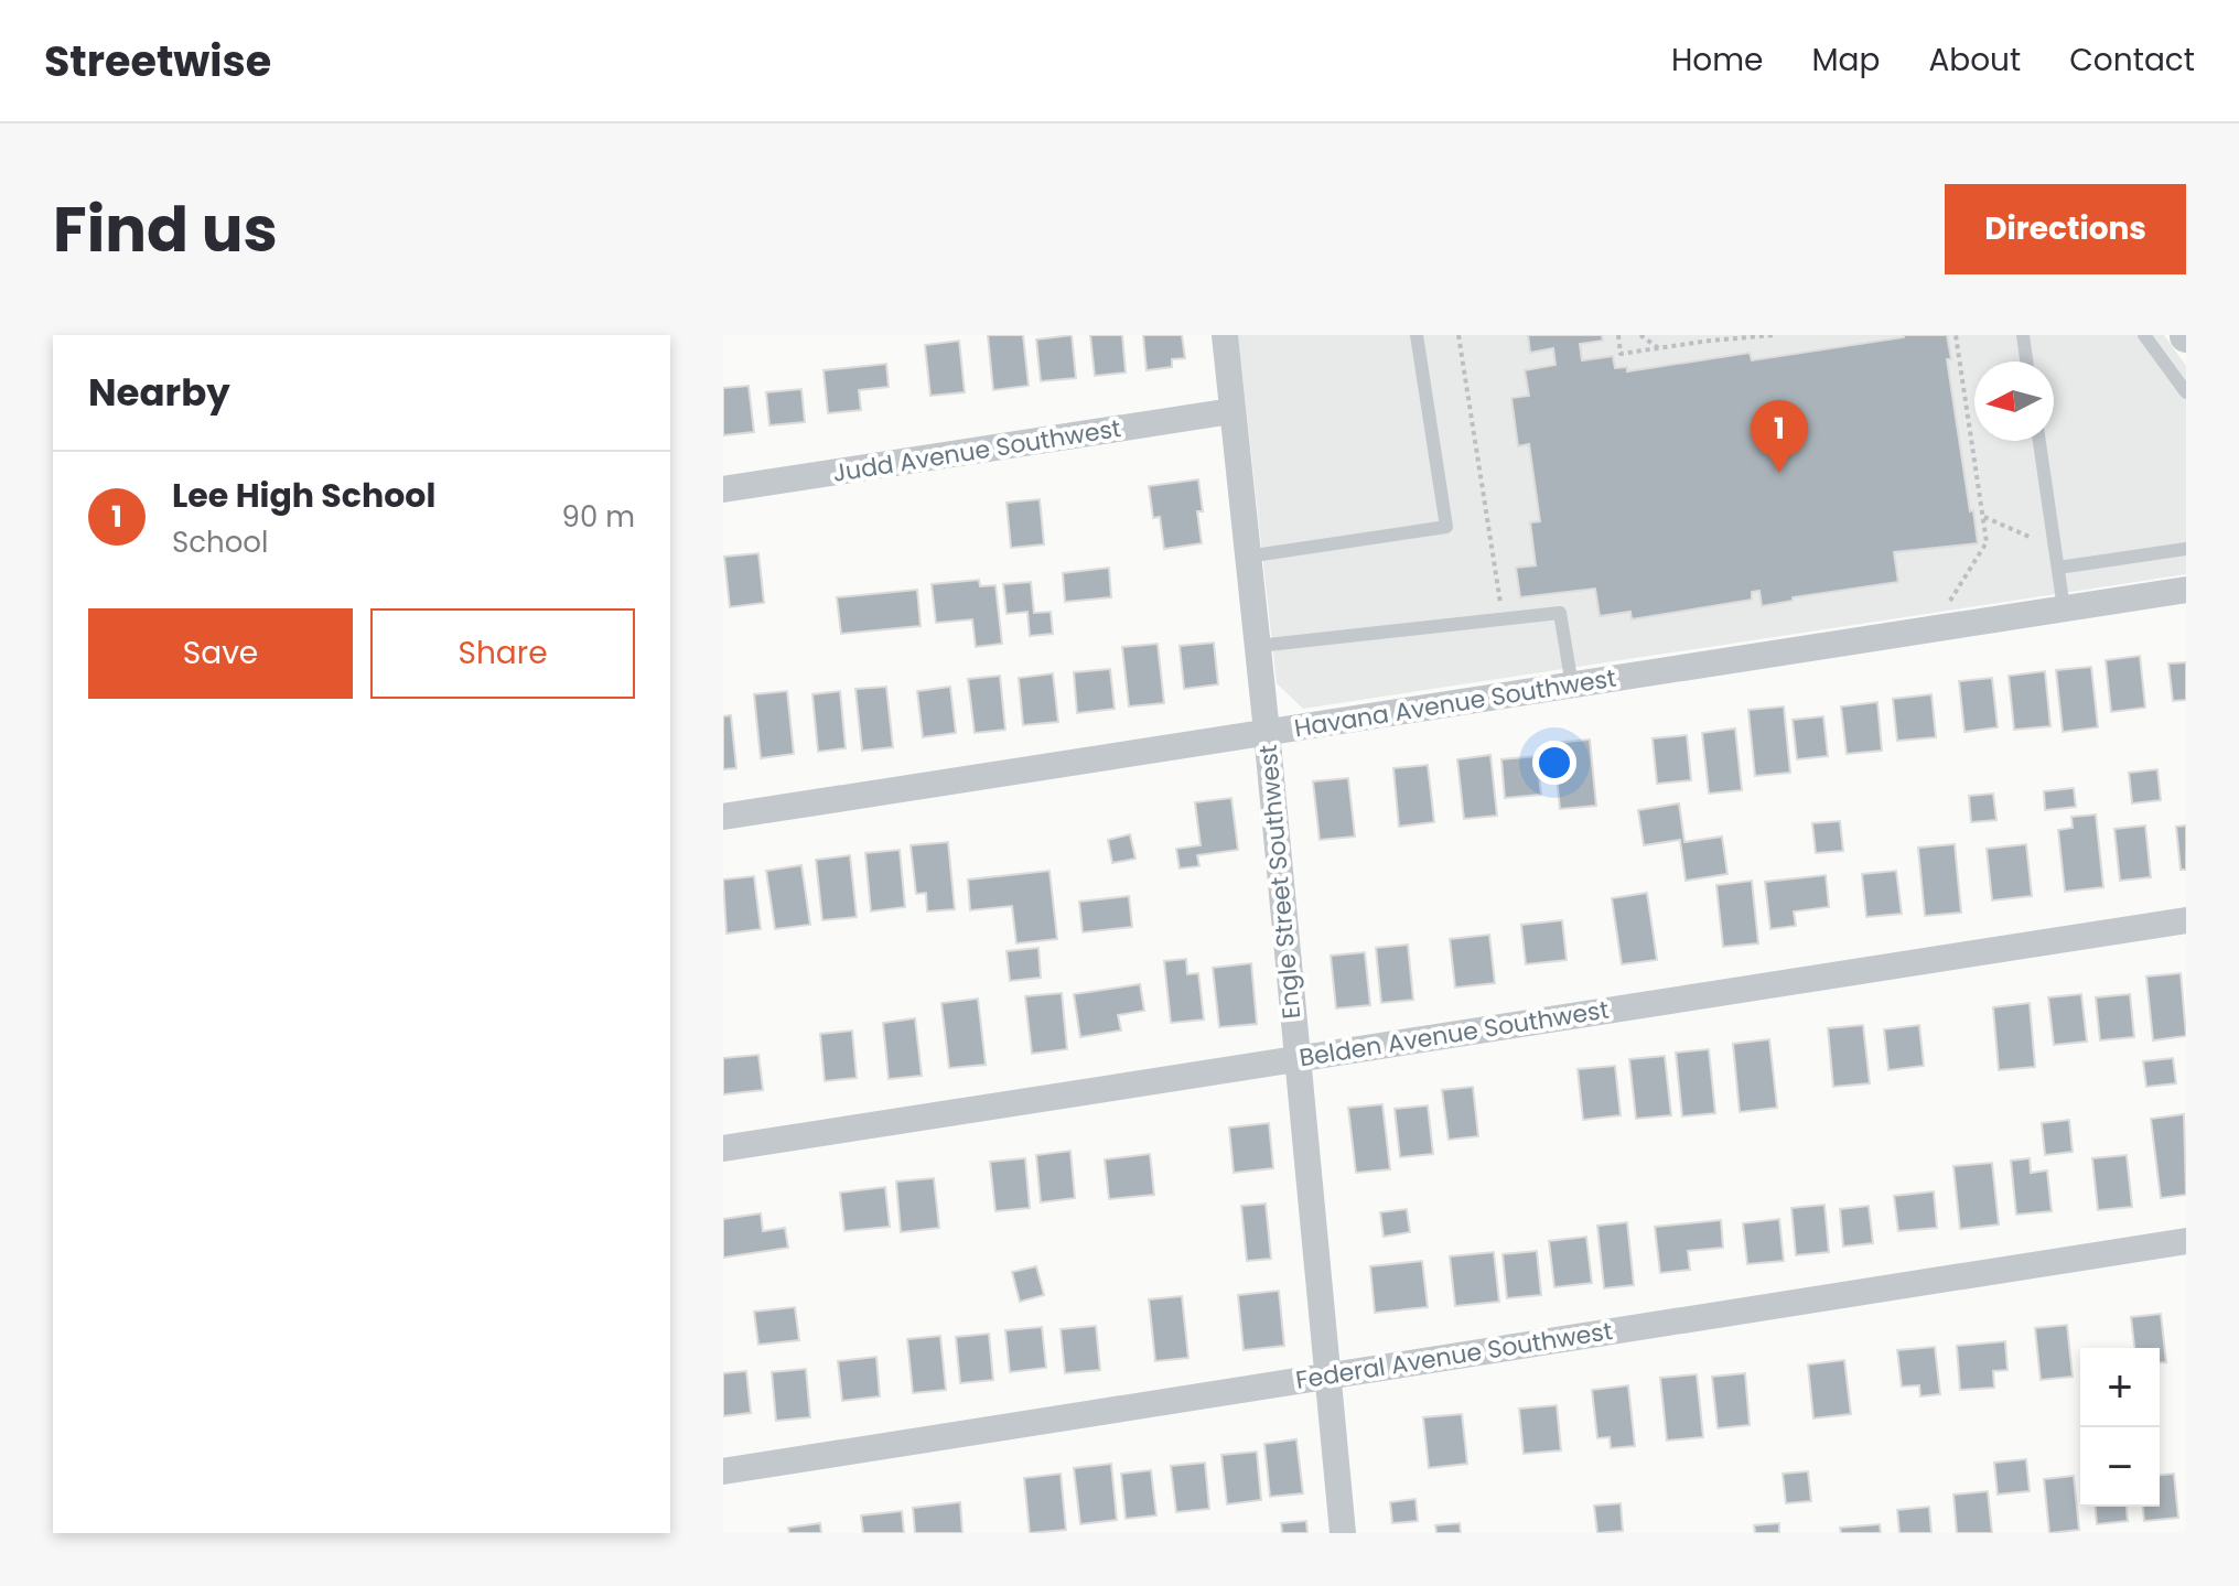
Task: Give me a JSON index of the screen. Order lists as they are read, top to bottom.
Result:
{
  "streets": {
    "street": [
      "Judd Avenue Southwest",
      "Havana Avenue Southwest",
      "Engle Street Southwest",
      "Belden Avenue Southwest",
      "Federal Avenue Southwest"
    ]
  },
  "crossings": [
    ["Judd Avenue Southwest", "Engle Street Southwest"],
    ["Havana Avenue Southwest", "Engle Street Southwest"],
    ["Engle Street Southwest", "Belden Avenue Southwest"],
    ["Engle Street Southwest", "Federal Avenue Southwest"]
  ],
  "north": "left",
  "page": {
    "header": "Streetwise",
    "nav": [
      "Home",
      "Map",
      "About",
      "Contact"
    ],
    "title": "Find us",
    "buttons": [
      "Directions",
      ["Save", "Share"]
    ],
    "heading": "Nearby",
    "pins": "1",
    "list": [
      {
        "mark": "1",
        "name": "Lee High School",
        "note": "School",
        "value": "90 m"
      }
    ],
    "map_buttons": ["+", "−"]
  }
}
